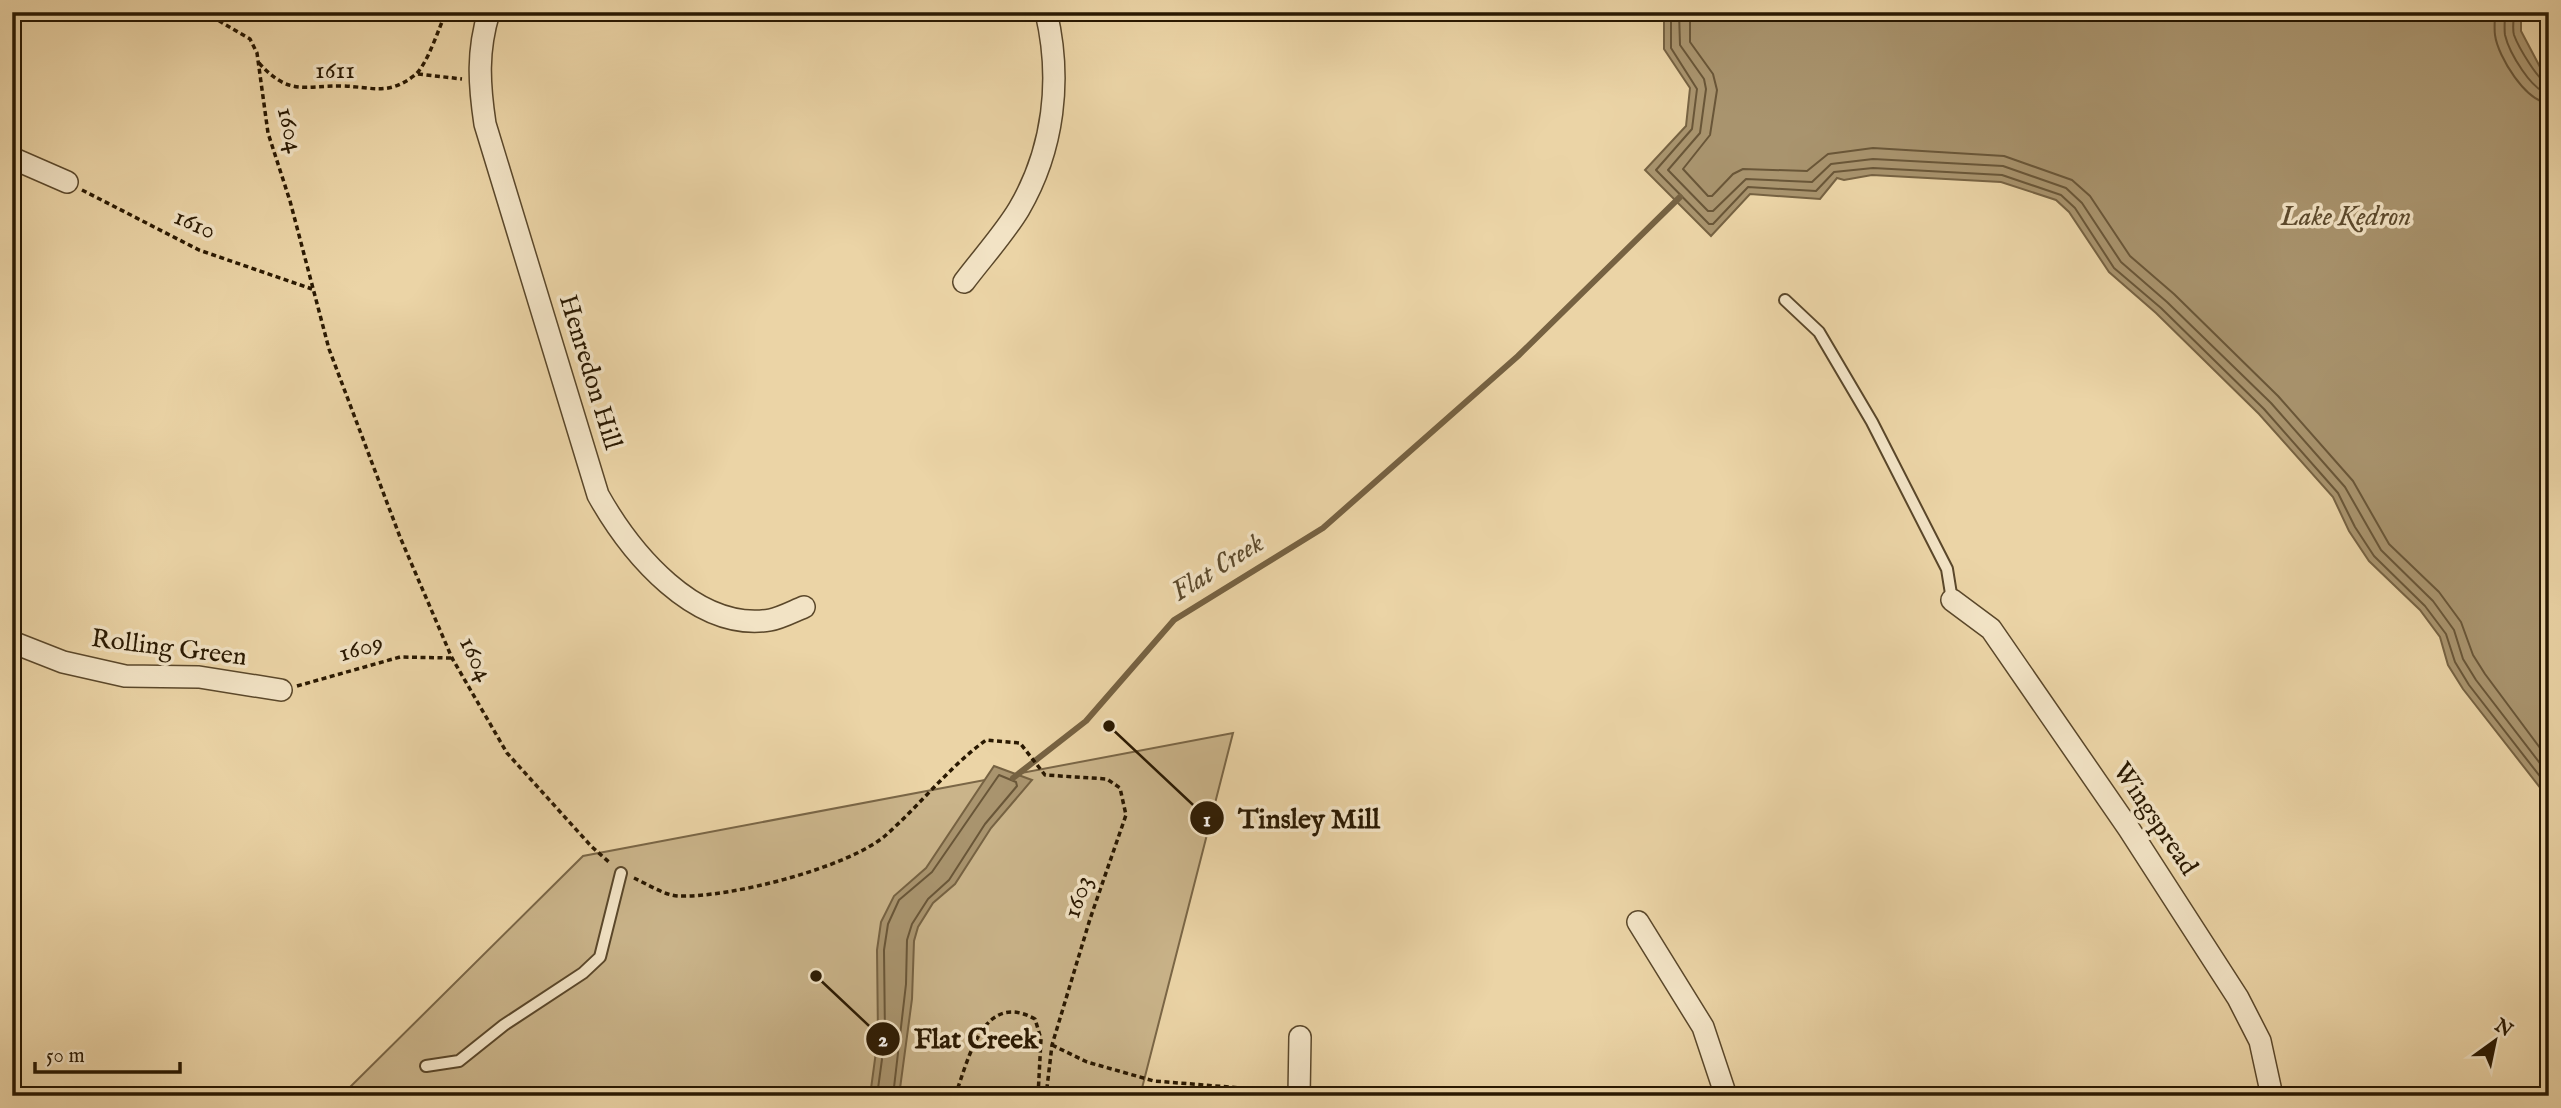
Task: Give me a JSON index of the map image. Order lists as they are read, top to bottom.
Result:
{
  "streets": {
    "street": ["Henredon Hill", "Rolling Green", "Wingspread"],
    "path": [
      "1611",
      "1604",
      "1610",
      "1609",
      "1603"
    ]
  },
  "crossings": [
    ["1611", "1604"],
    ["1604", "1610"],
    ["1604", "1609"],
    ["1604", "1603"],
    ["Rolling Green", "1609"]
  ],
  "water": ["Lake Kedron", "Flat Creek"],
  "places": ["Tinsley Mill", "Flat Creek"],
  "scale_bar": "50 m",
  "north": "top right"
}
